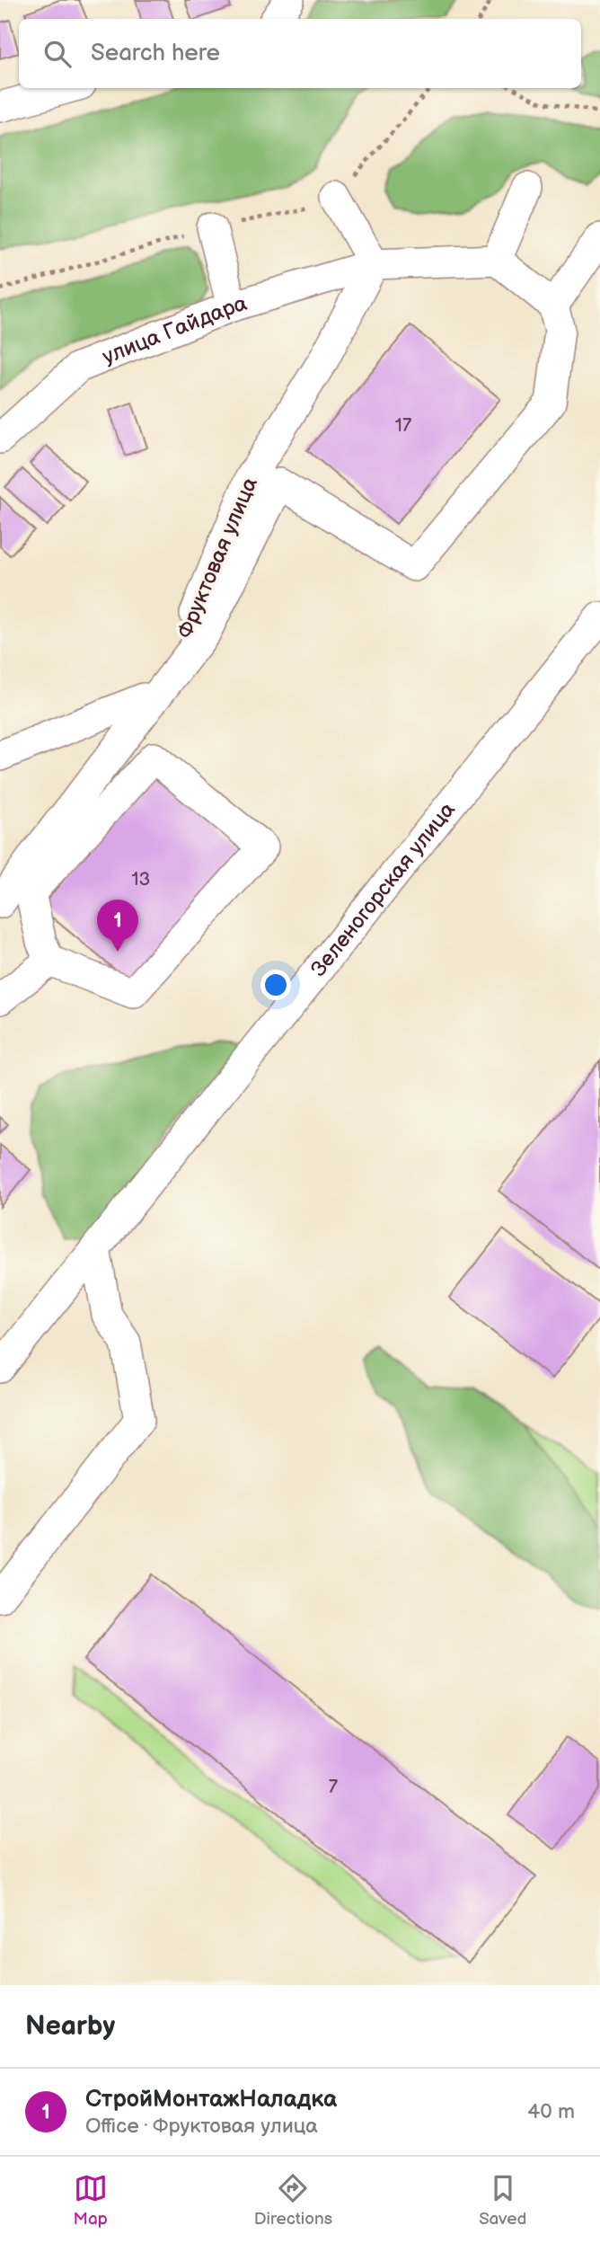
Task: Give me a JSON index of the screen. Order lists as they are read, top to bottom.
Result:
{
  "streets": {
    "street": ["улица Гайдара", "Фруктовая улица", "Зеленогорская улица"]
  },
  "crossings": [
    ["улица Гайдара", "Фруктовая улица"]
  ],
  "house_numbers": ["17", "13", "7"],
  "page": {
    "search": "Search here",
    "pins": "1",
    "heading": "Nearby",
    "list": [
      {
        "mark": "1",
        "name": "СтройМонтажНаладка",
        "note": "Office · Фруктовая улица",
        "value": "40 m"
      }
    ],
    "nav": ["Map", "Directions", "Saved"]
  }
}
